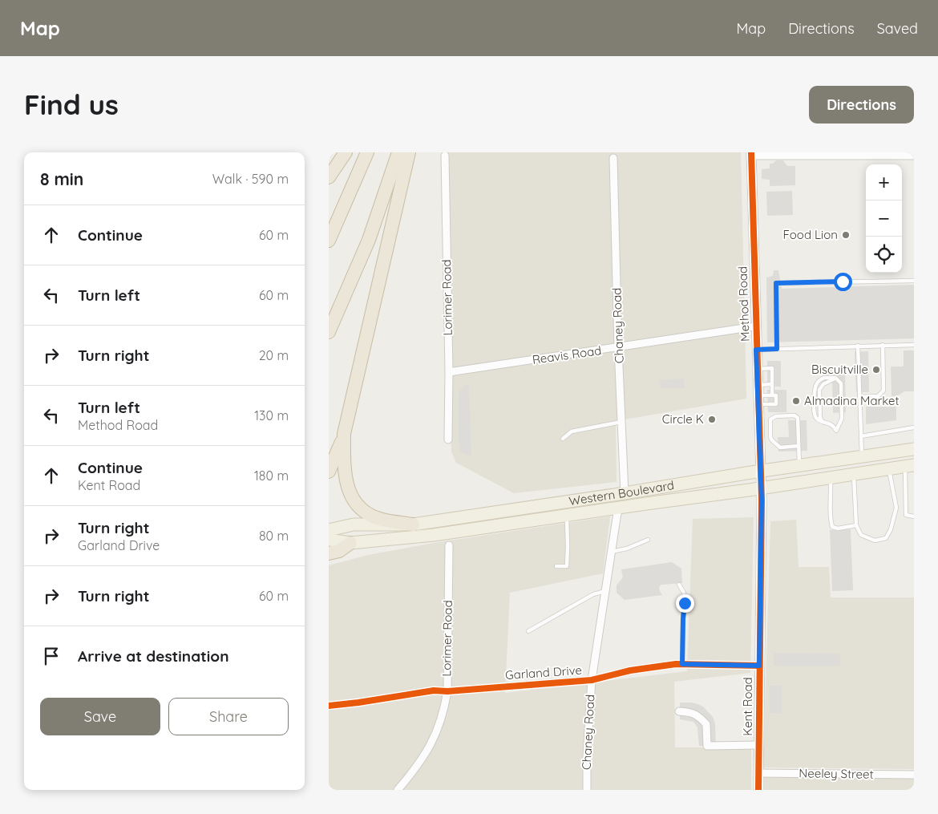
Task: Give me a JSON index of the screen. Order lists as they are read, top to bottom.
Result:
{
  "streets": {
    "main road": ["Western Boulevard"],
    "street": [
      "Lorimer Road",
      "Method Road",
      "Chaney Road",
      "Reavis Road",
      "Garland Drive",
      "Kent Road",
      "Neeley Street"
    ]
  },
  "crossings": [
    ["Lorimer Road", "Reavis Road"],
    ["Lorimer Road", "Garland Drive"],
    ["Method Road", "Reavis Road"],
    ["Method Road", "Western Boulevard"],
    ["Method Road", "Kent Road"],
    ["Chaney Road", "Reavis Road"],
    ["Chaney Road", "Western Boulevard"],
    ["Chaney Road", "Garland Drive"],
    ["Western Boulevard", "Kent Road"],
    ["Garland Drive", "Kent Road"],
    ["Kent Road", "Neeley Street"]
  ],
  "places": [
    "Food Lion",
    "Biscuitville",
    "Almadina Market",
    "Circle K"
  ],
  "page": {
    "header": "Map",
    "nav": ["Map", "Directions", "Saved"],
    "buttons": [
      "Directions",
      ["Save", "Share"]
    ],
    "title": "Find us",
    "heading": ["8 min", "Walk · 590 m"],
    "map_buttons": ["+", "−"],
    "list": [
      ["Continue", "60 m"],
      ["Turn left", "60 m"],
      ["Turn right", "20 m"],
      ["Turn left", "Method Road", "130 m"],
      ["Continue", "Kent Road", "180 m"],
      ["Turn right", "Garland Drive", "80 m"],
      ["Turn right", "60 m"],
      "Arrive at destination"
    ]
  }
}
